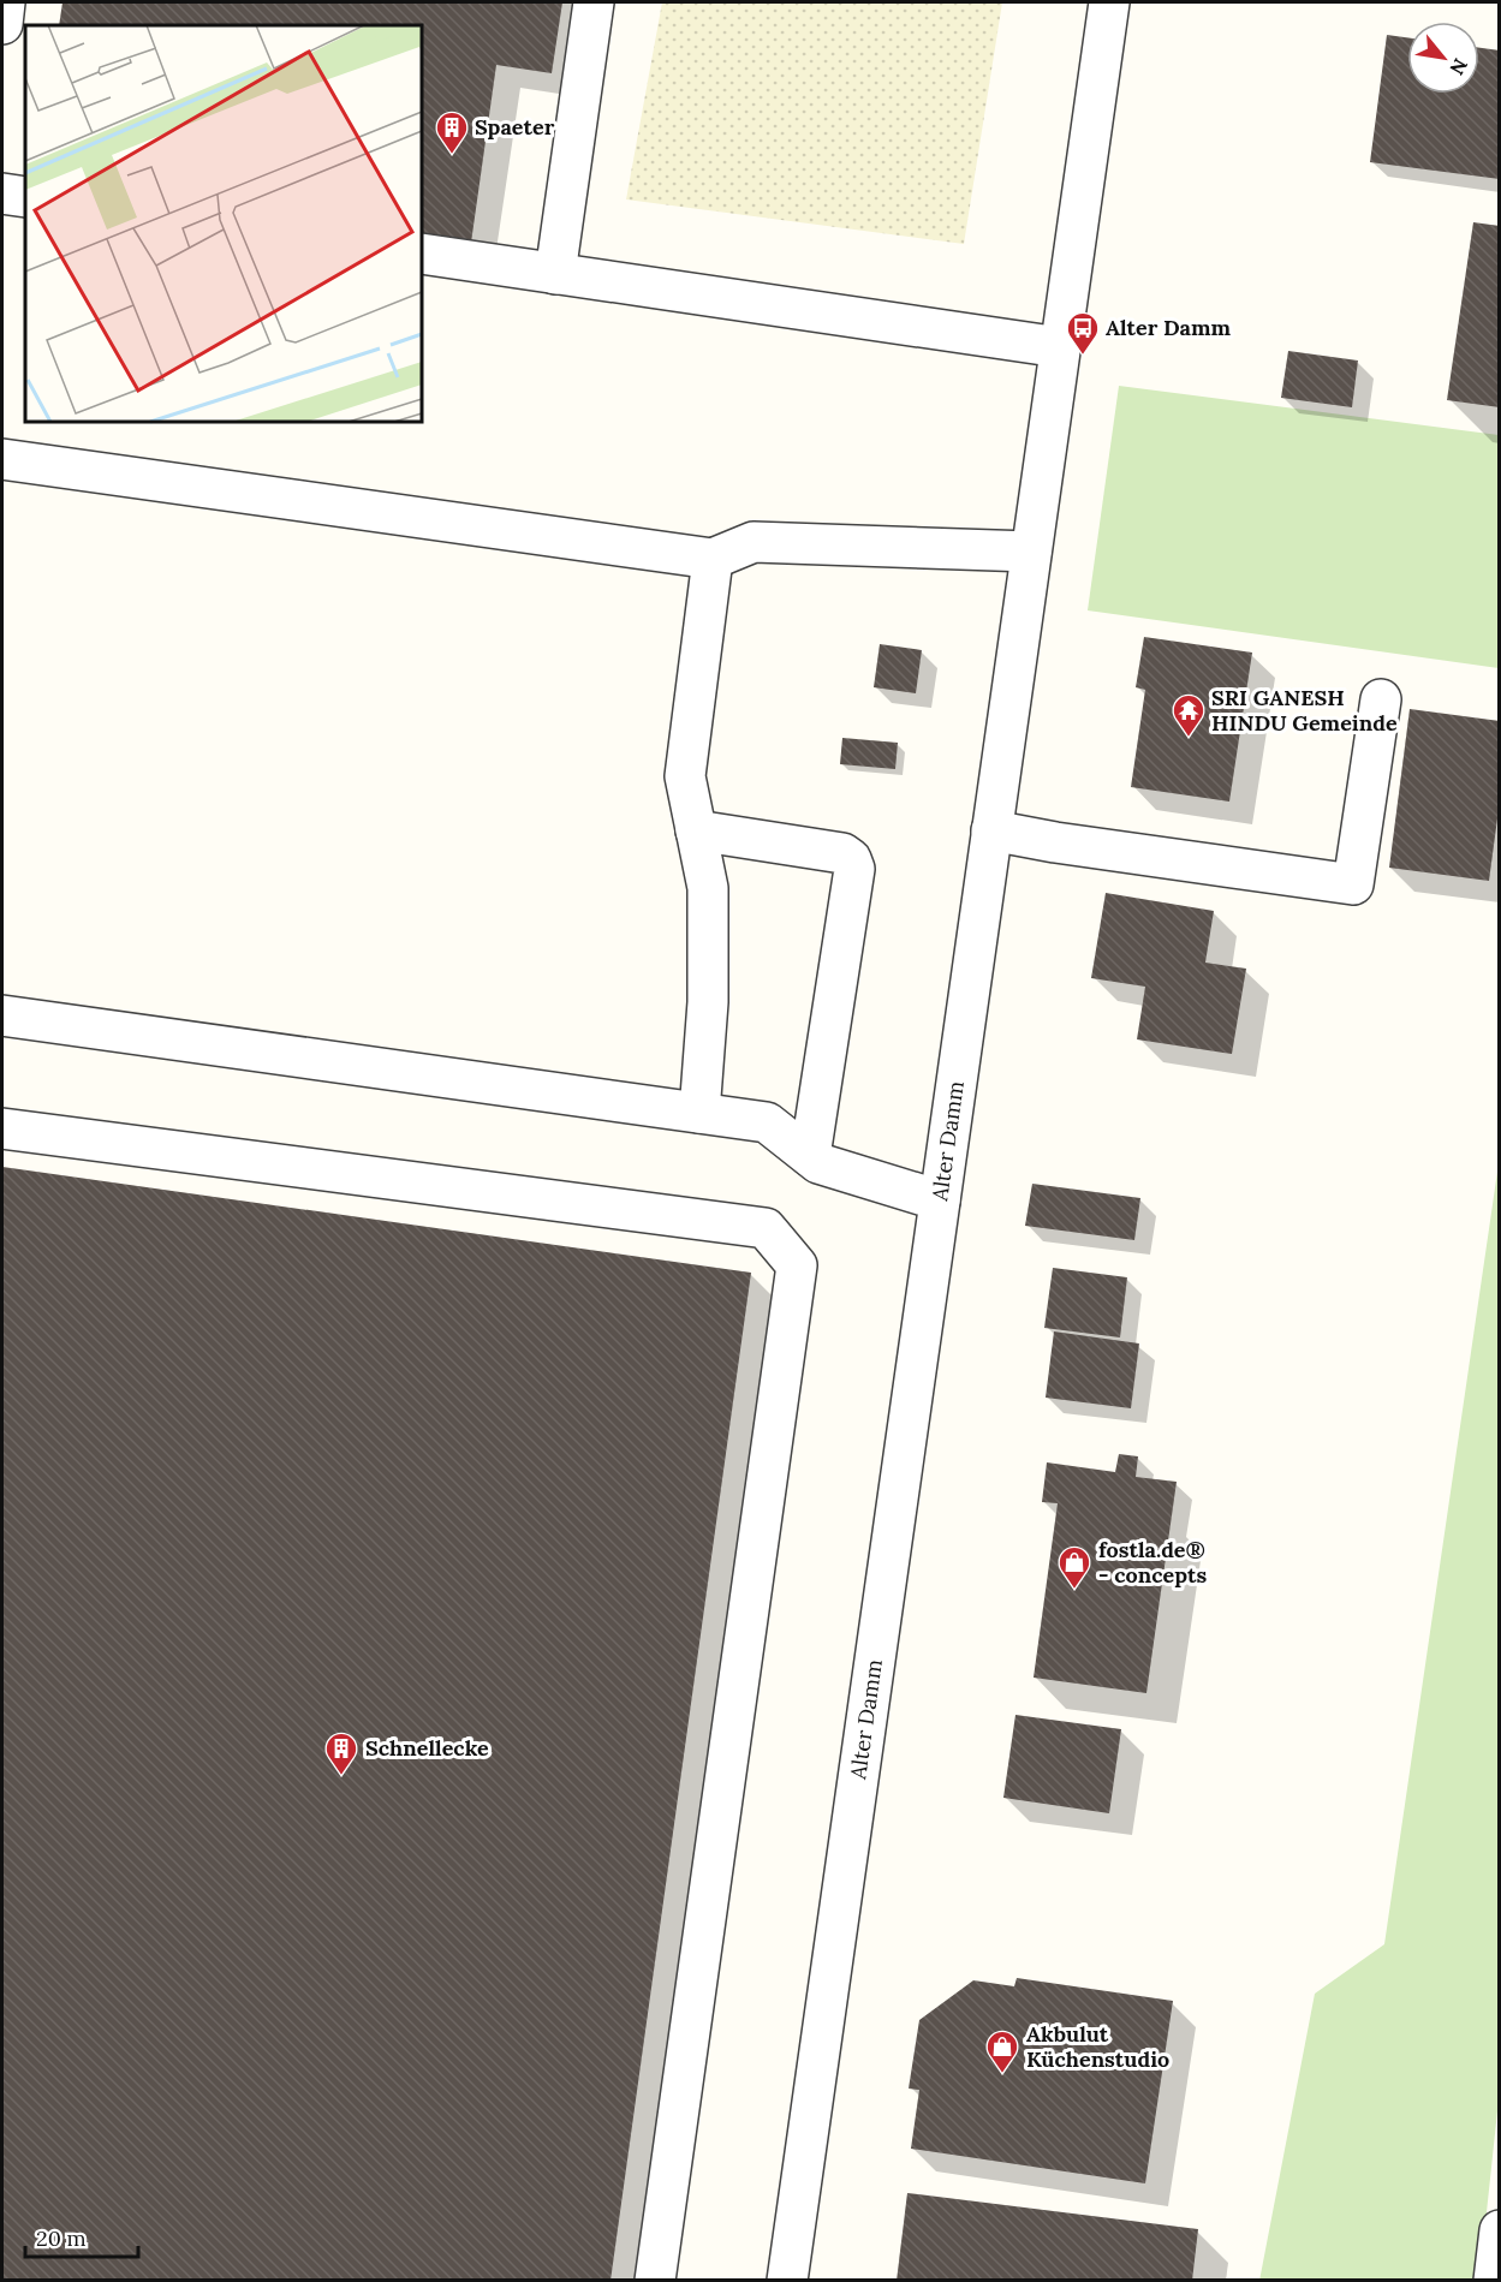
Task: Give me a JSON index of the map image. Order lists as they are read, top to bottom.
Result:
{
  "streets": {
    "street": ["Alter Damm"]
  },
  "places": {
    "building": ["Spaeter", "Schnellecke"],
    "bus stop": ["Alter Damm"],
    "temple": ["SRI GANESH HINDU Gemeinde"],
    "shop": ["fostla.de® - concepts", "Akbulut Küchenstudio"]
  },
  "scale_bar": "20 m",
  "north": "bottom right"
}
